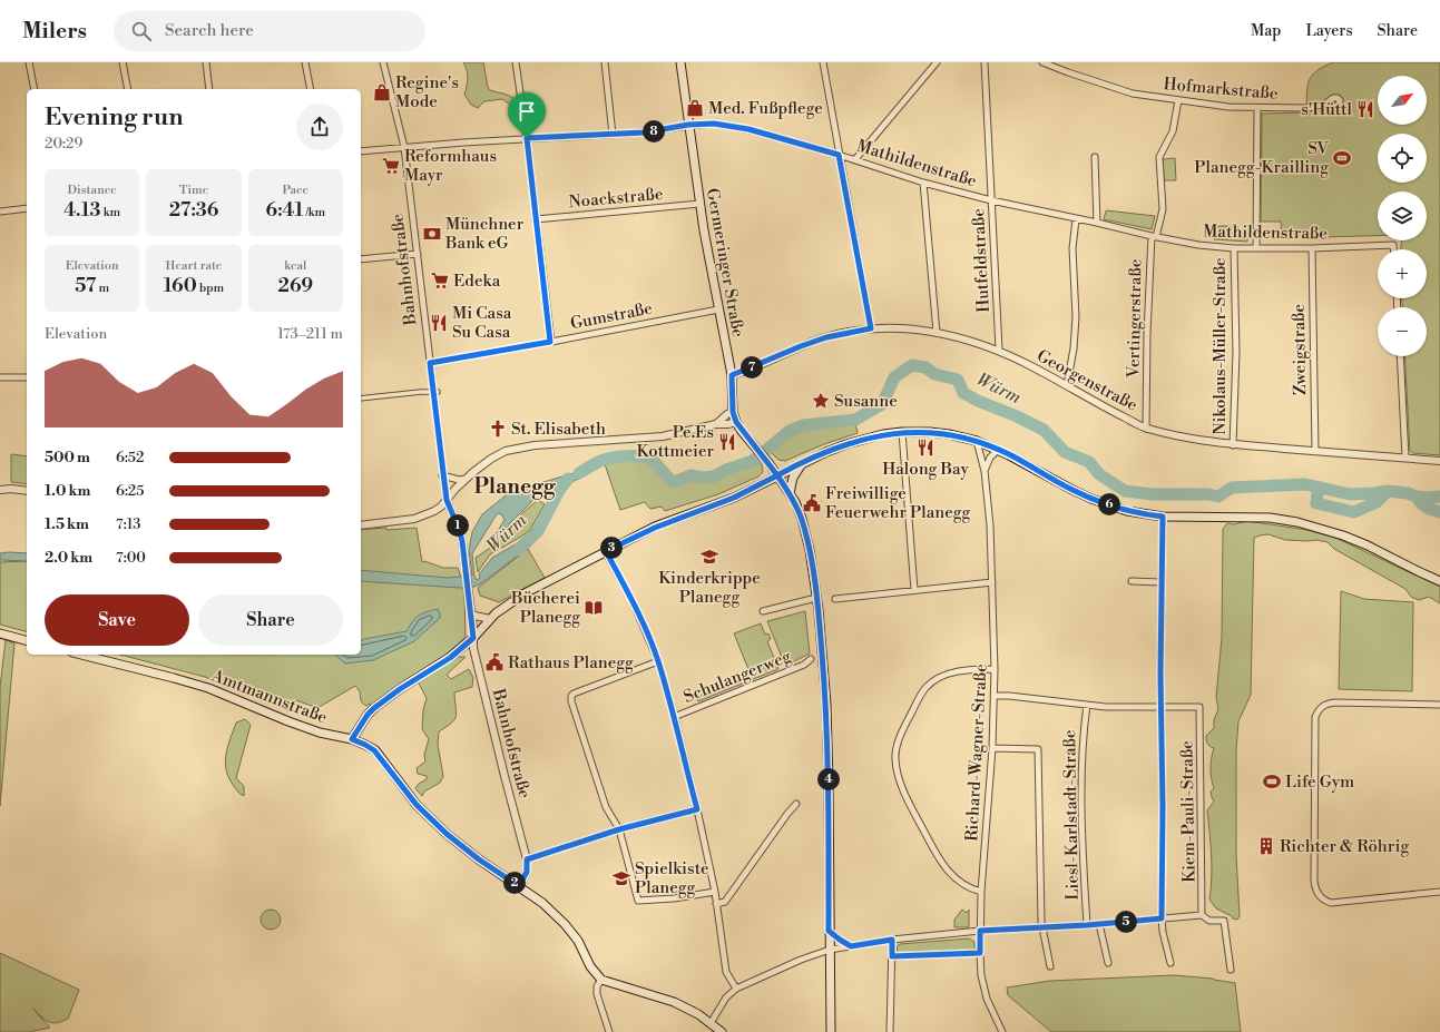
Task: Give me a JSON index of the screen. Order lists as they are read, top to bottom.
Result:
{
  "streets": {
    "main road": ["Germeringer Straße", "Amtmannstraße"],
    "street": [
      "Hofmarkstraße",
      "Mathildenstraße",
      "Noackstraße",
      "Hutfeldstraße",
      "Bahnhofstraße",
      "Gumstraße",
      "Vertingerstraße",
      "Nikolaus-Müller-Straße",
      "Zweigstraße",
      "Georgenstraße",
      "Schulangerweg",
      "Richard-Wagner-Straße",
      "Kiem-Pauli-Straße",
      "Liesl-Karlstadt-Straße"
    ]
  },
  "crossings": [
    ["Hofmarkstraße", "Vertingerstraße"],
    ["Mathildenstraße", "Hutfeldstraße"],
    ["Mathildenstraße", "Germeringer Straße"],
    ["Mathildenstraße", "Bahnhofstraße"],
    ["Mathildenstraße", "Vertingerstraße"],
    ["Mathildenstraße", "Nikolaus-Müller-Straße"],
    ["Mathildenstraße", "Zweigstraße"],
    ["Noackstraße", "Germeringer Straße"],
    ["Hutfeldstraße", "Georgenstraße"],
    ["Germeringer Straße", "Gumstraße"],
    ["Germeringer Straße", "Georgenstraße"],
    ["Bahnhofstraße", "Gumstraße"],
    ["Bahnhofstraße", "Amtmannstraße"],
    ["Vertingerstraße", "Georgenstraße"],
    ["Nikolaus-Müller-Straße", "Georgenstraße"],
    ["Zweigstraße", "Georgenstraße"]
  ],
  "districts": ["Planegg"],
  "water": ["Würm"],
  "places": {
    "shop": ["Regine's Mode", "Med. Fußpflege"],
    "restaurant": [
      "s'Hüttl",
      "Mi Casa Su Casa",
      "Pe.Es Kottmeier",
      "Halong Bay"
    ],
    "sports": ["SV Planegg-Krailling", "Life Gym"],
    "supermarket": ["Reformhaus Mayr", "Edeka"],
    "bank": ["Münchner Bank eG"],
    "place": ["Susanne"],
    "church": ["St. Elisabeth"],
    "public building": ["Freiwillige Feuerwehr Planegg", "Rathaus Planegg"],
    "school or university": ["Kinderkrippe Planegg", "Spielkiste Planegg"],
    "library": ["Bücherei Planegg"],
    "building": ["Richter & Röhrig"]
  },
  "north": "top right",
  "page": {
    "header": "Milers",
    "search": "Search here",
    "nav": ["Map", "Layers", "Share"],
    "map_buttons": ["+", "−"],
    "heading": ["Evening run", "20:29"],
    "pins": [
      "8",
      "7",
      "6",
      "1",
      "3",
      "4",
      "2",
      "5"
    ],
    "stats": [
      ["Distance", "4.13 km"],
      ["Time", "27:36"],
      ["Pace", "6:41 /km"],
      ["Elevation", "57 m"],
      ["Heart rate", "160 bpm"],
      ["kcal", "269"]
    ],
    "chart": ["Elevation", "173–211 m"],
    "list": [
      {
        "name": "500 m",
        "note": "6:52"
      },
      {
        "name": "1.0 km",
        "note": "6:25"
      },
      {
        "name": "1.5 km",
        "note": "7:13"
      },
      {
        "name": "2.0 km",
        "note": "7:00"
      }
    ],
    "buttons": ["Save", "Share"]
  }
}
